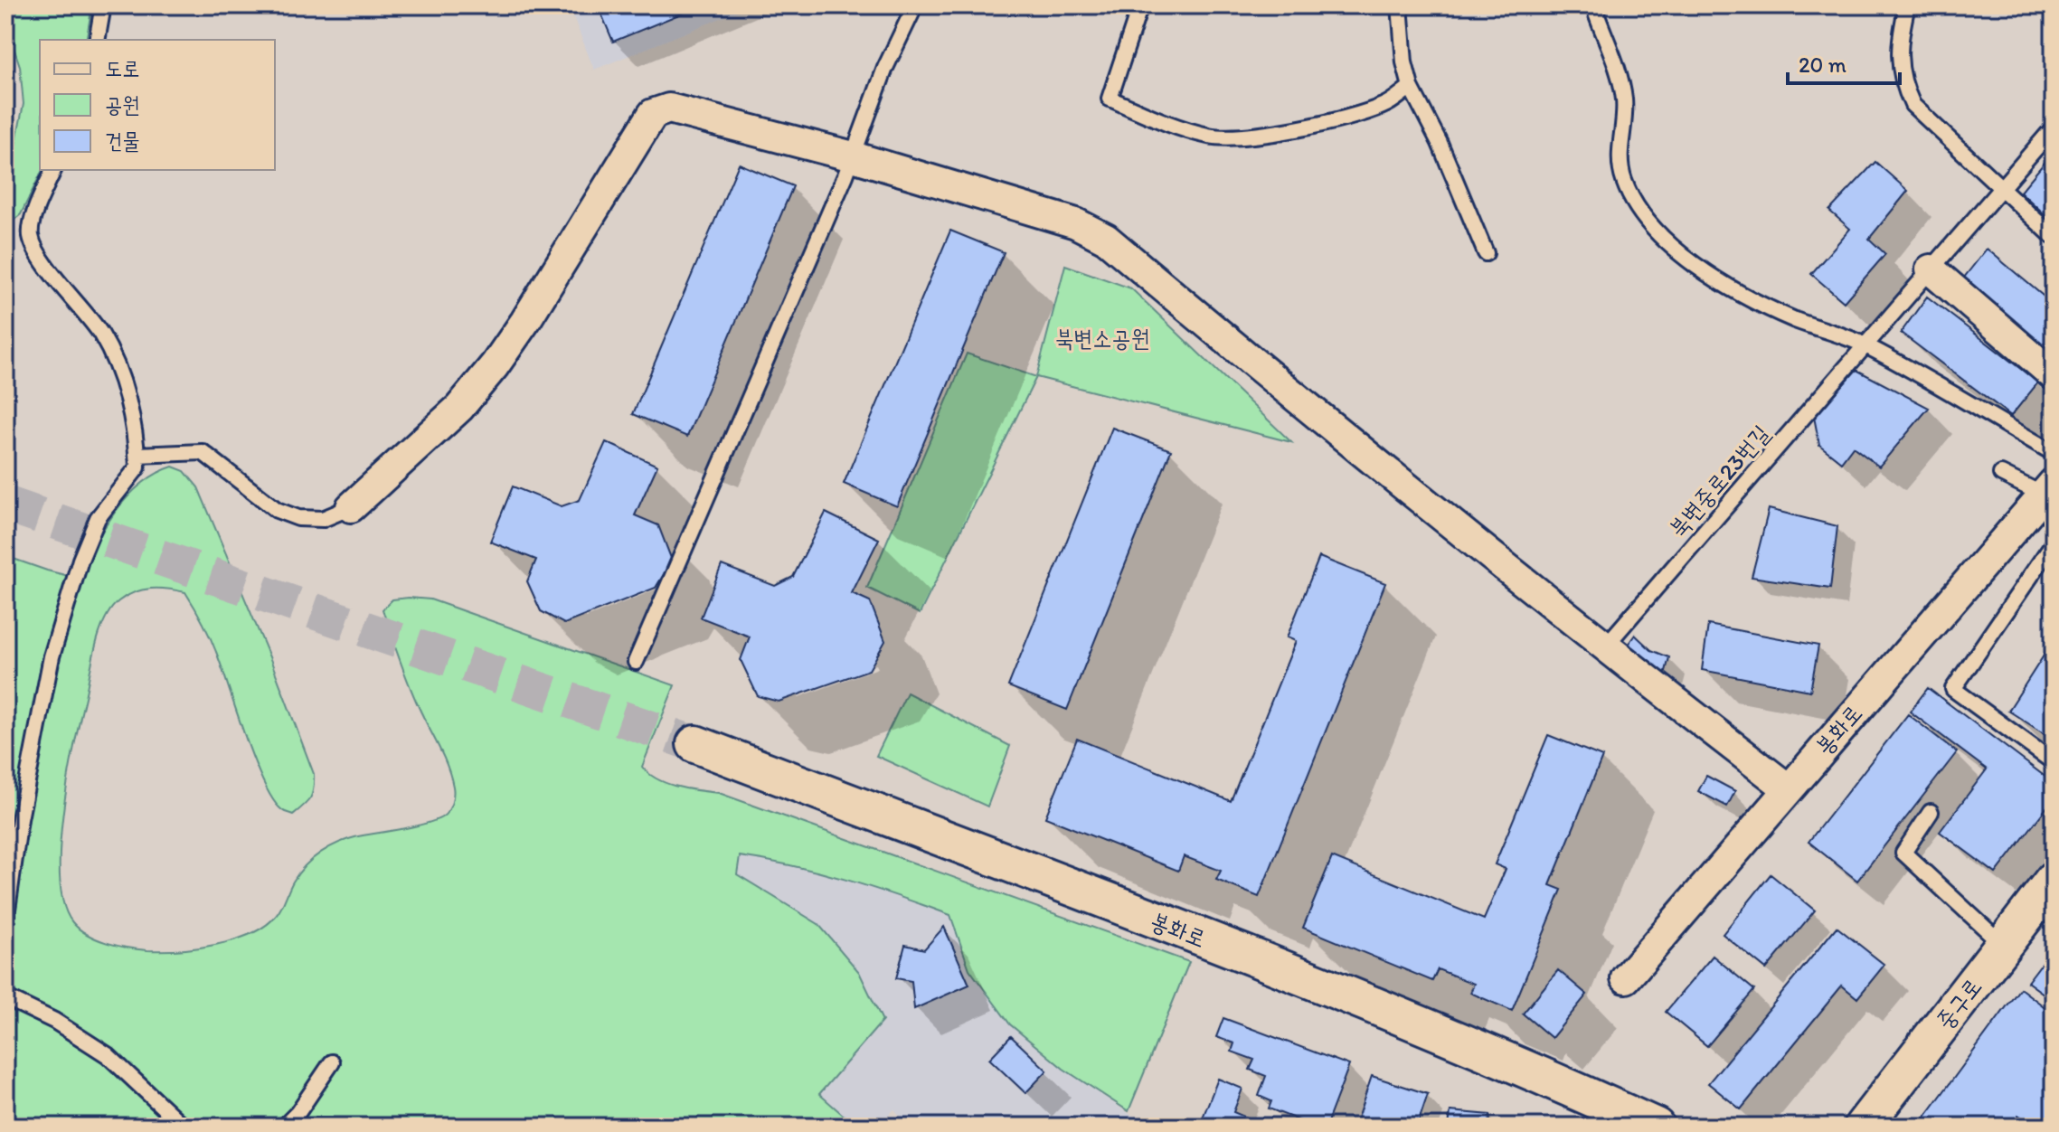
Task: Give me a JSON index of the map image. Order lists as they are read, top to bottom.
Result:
{
  "streets": {
    "street": ["봉화로", "중구로"],
    "lane": ["북변중로23번길"]
  },
  "parks": ["북변소공원"],
  "legend": ["도로", "공원", "건물"],
  "scale_bar": "20 m"
}
